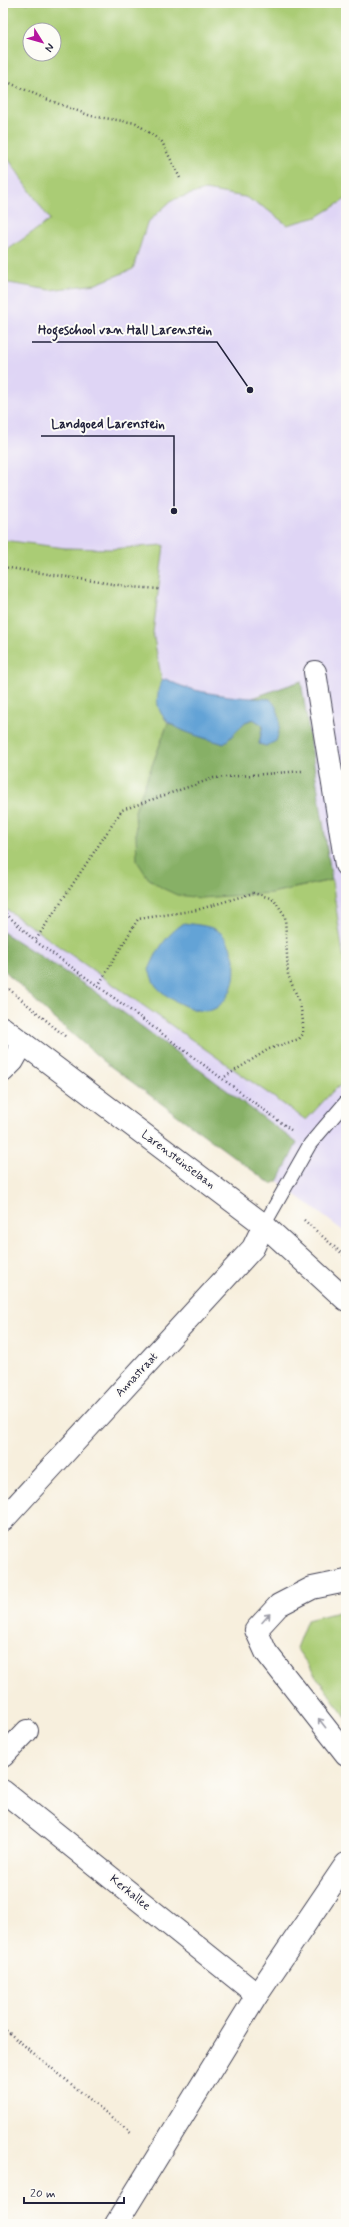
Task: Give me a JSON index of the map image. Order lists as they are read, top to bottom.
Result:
{
  "streets": {
    "street": ["Larensteinselaan", "Annastraat", "Kerkallee"]
  },
  "crossings": [
    ["Larensteinselaan", "Annastraat"]
  ],
  "places": ["Hogeschool van Hall Larenstein", "Landgoed Larenstein"],
  "scale_bar": "20 m",
  "north": "bottom right"
}
